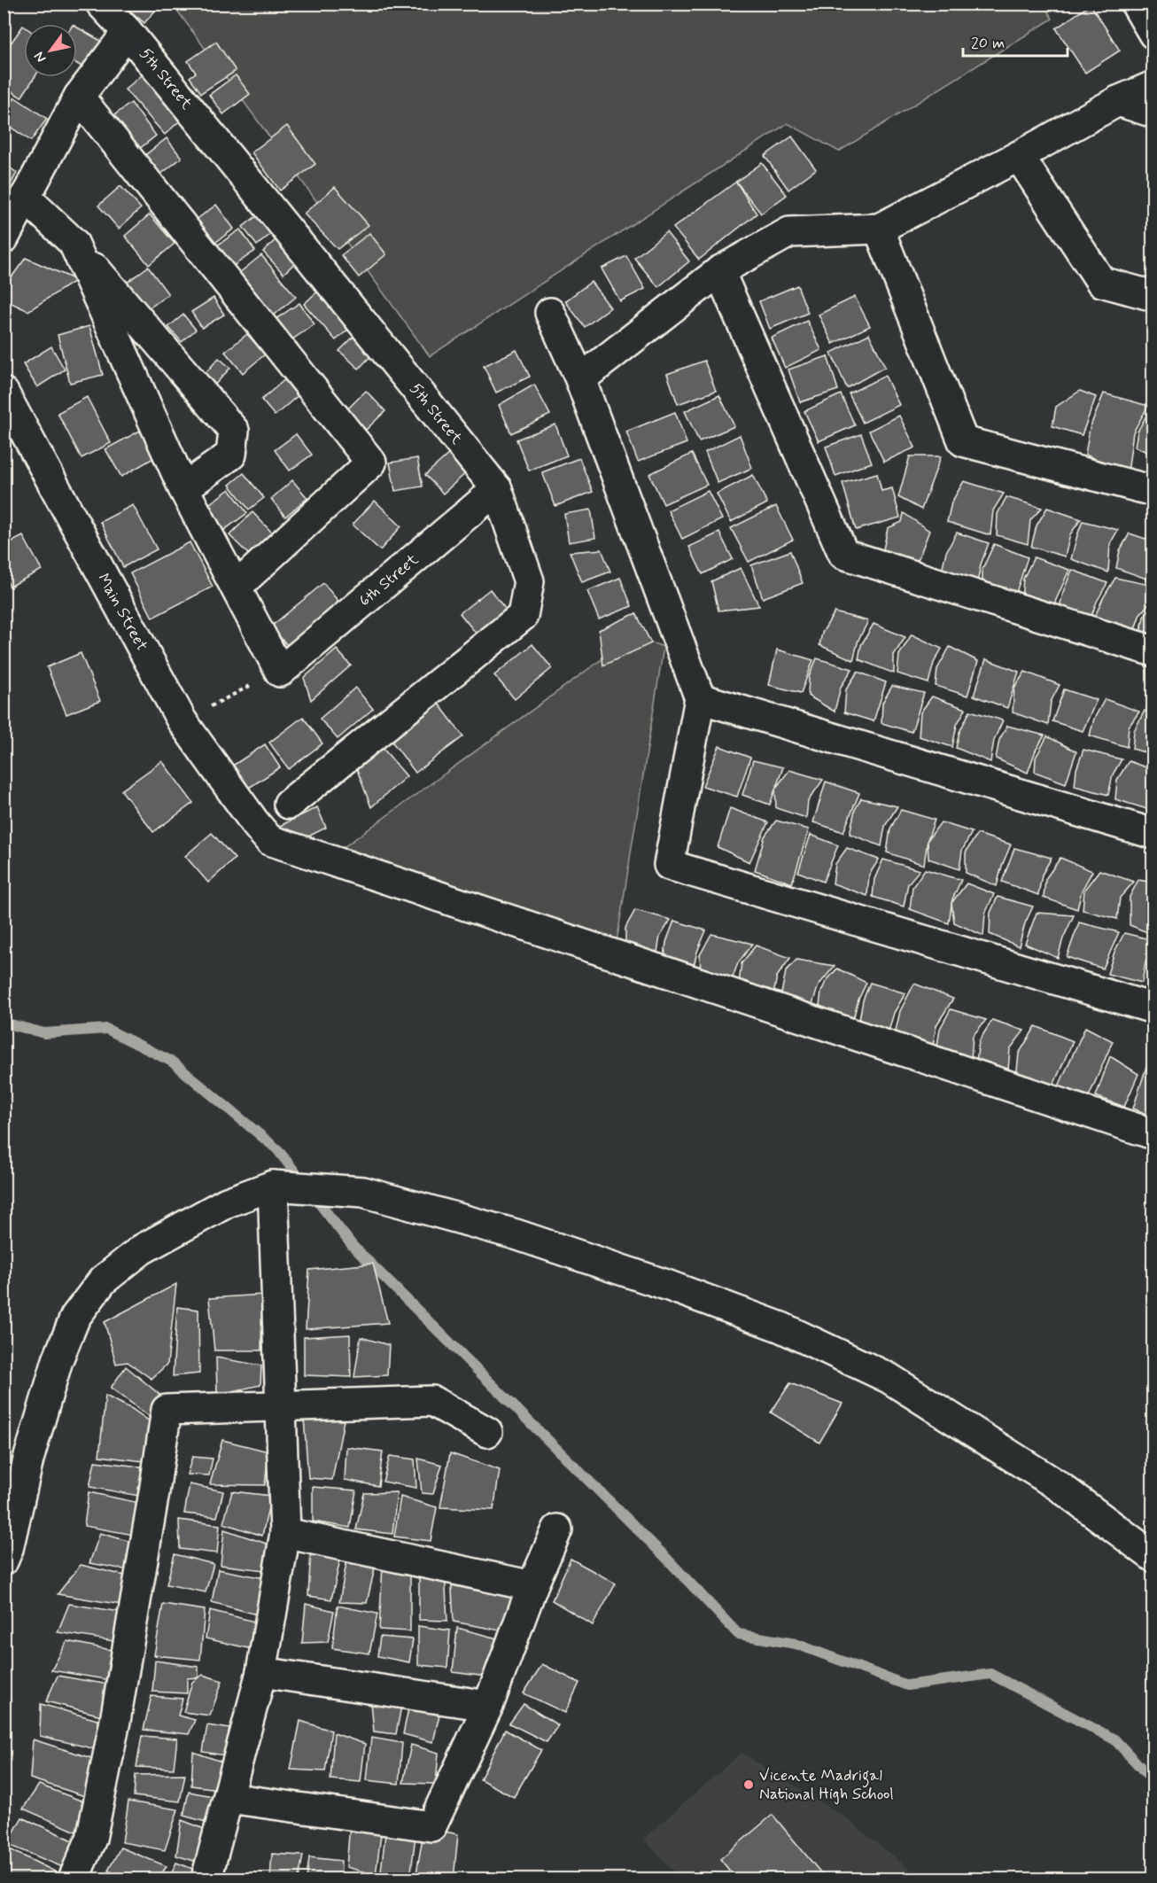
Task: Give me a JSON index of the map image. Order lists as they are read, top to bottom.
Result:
{
  "streets": {
    "street": ["5th Street", "6th Street", "Main Street"]
  },
  "crossings": [
    ["5th Street", "6th Street"]
  ],
  "places": ["Vicente Madrigal National High School"],
  "scale_bar": "20 m",
  "north": "bottom left"
}
